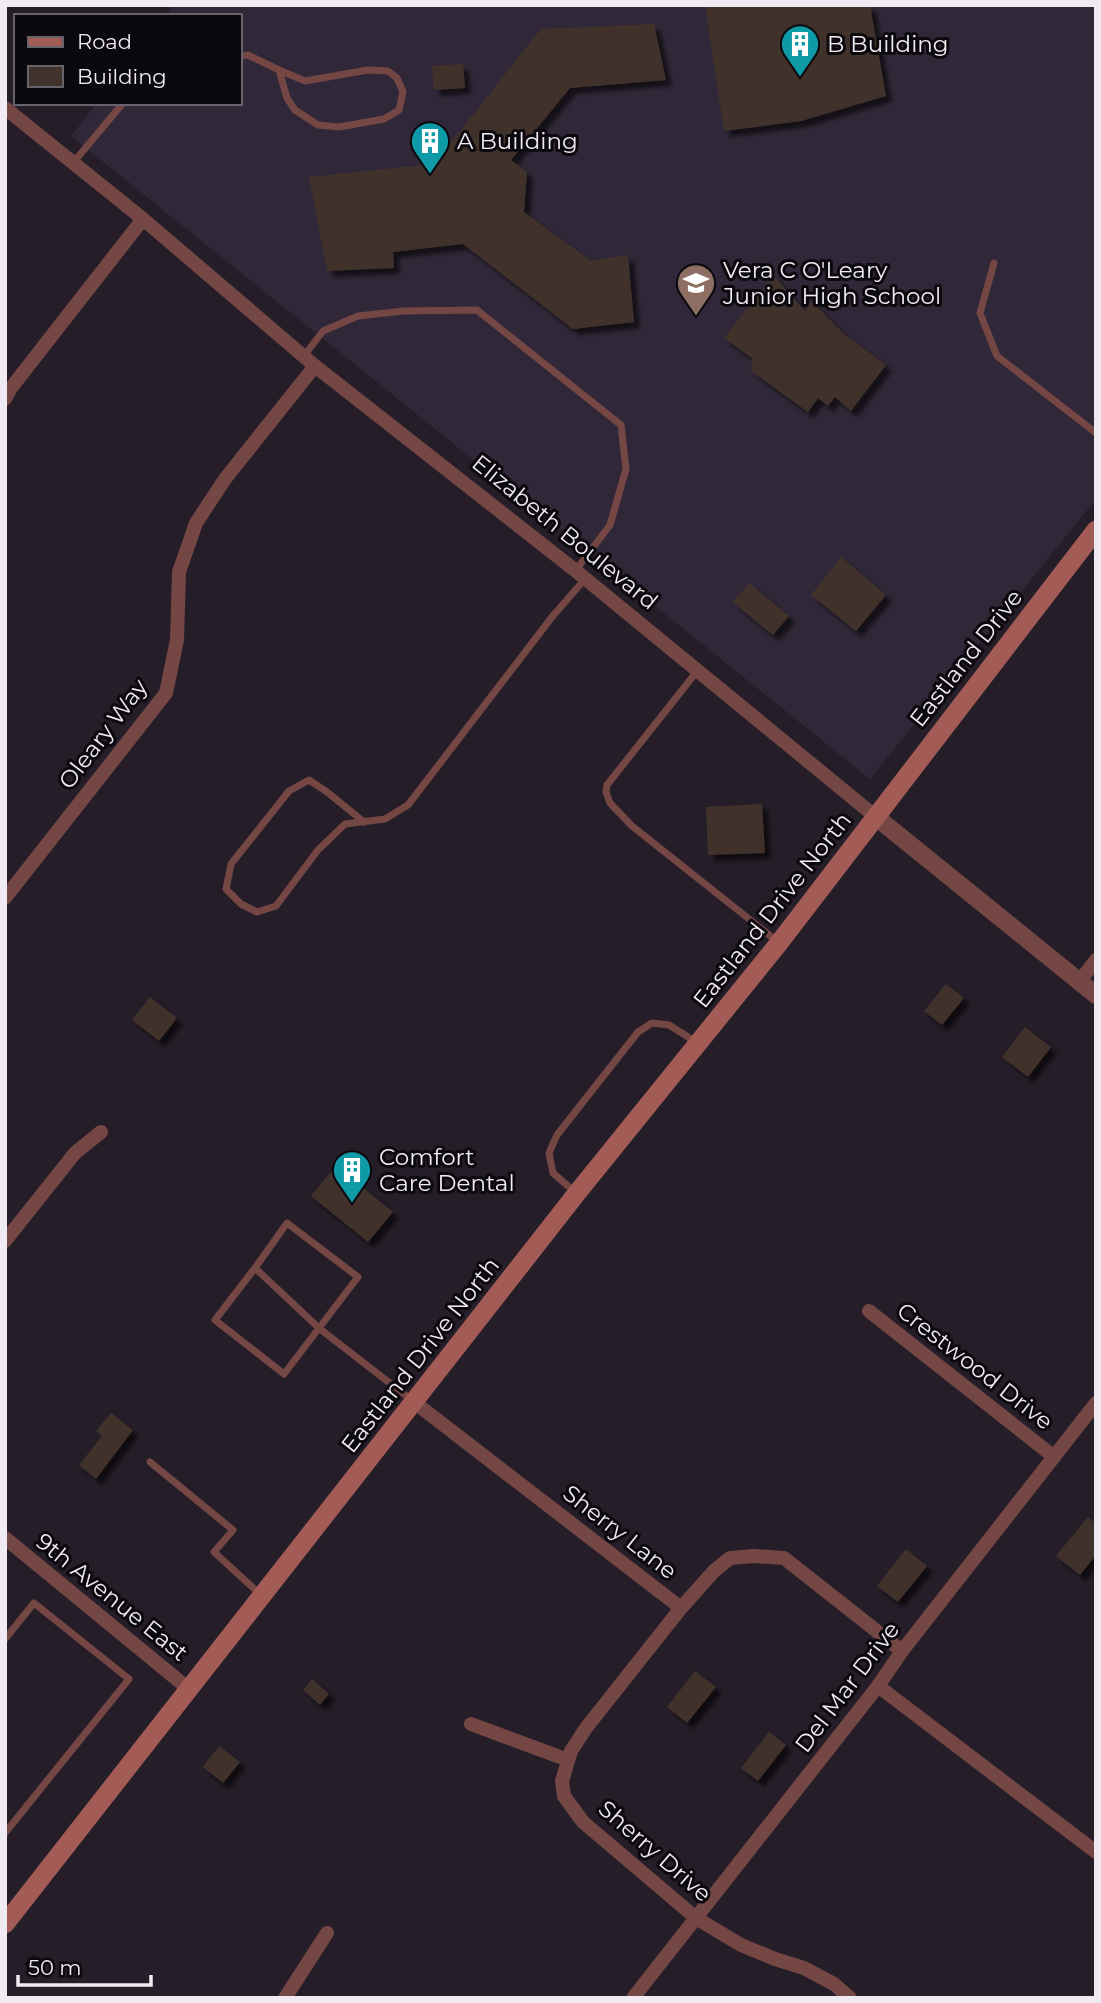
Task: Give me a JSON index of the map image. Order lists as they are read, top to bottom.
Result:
{
  "streets": {
    "main road": ["Eastland Drive", "Eastland Drive North"],
    "street": [
      "Elizabeth Boulevard",
      "Oleary Way",
      "Crestwood Drive",
      "Sherry Lane",
      "9th Avenue East",
      "Del Mar Drive",
      "Sherry Drive"
    ]
  },
  "crossings": [
    ["Elizabeth Boulevard", "Eastland Drive"],
    ["Elizabeth Boulevard", "Oleary Way"],
    ["Elizabeth Boulevard", "Eastland Drive North"],
    ["Eastland Drive", "Eastland Drive North"],
    ["Eastland Drive North", "Sherry Lane"],
    ["Eastland Drive North", "9th Avenue East"],
    ["Crestwood Drive", "Del Mar Drive"],
    ["Sherry Lane", "Del Mar Drive"],
    ["Sherry Lane", "Sherry Drive"],
    ["Del Mar Drive", "Sherry Drive"]
  ],
  "places": {
    "building": ["B Building", "A Building", "Comfort Care Dental"],
    "school or university": ["Vera C O'Leary Junior High School"]
  },
  "legend": ["Road", "Building"],
  "scale_bar": "50 m"
}
